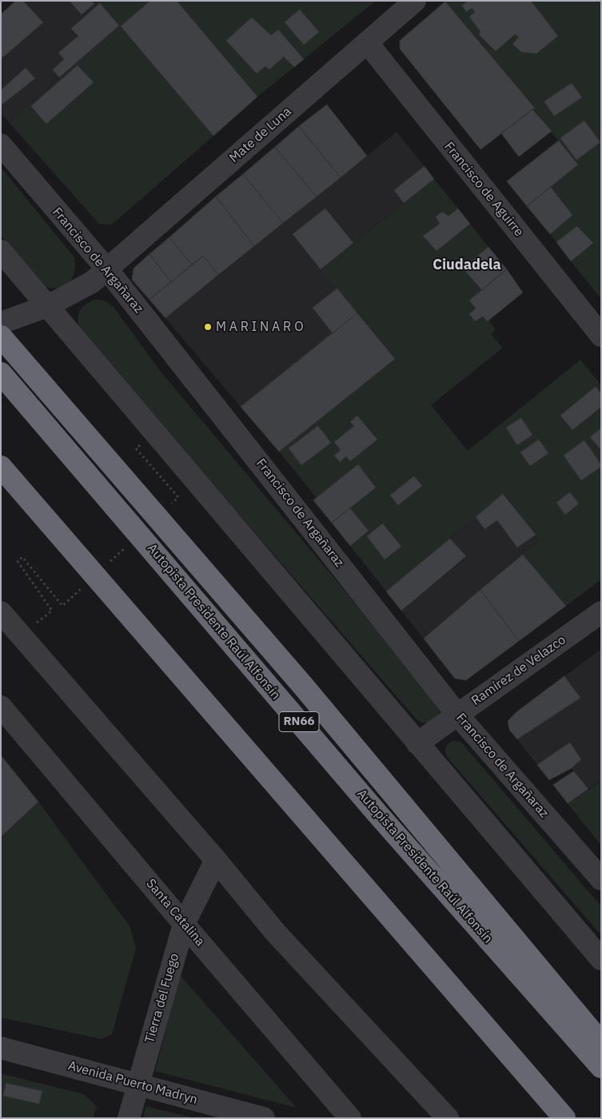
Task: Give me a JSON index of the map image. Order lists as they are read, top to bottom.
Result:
{
  "streets": {
    "highway": ["Autopista Presidente Raúl Alfonsín", "RN66"],
    "street": [
      "Mate de Luna",
      "Francisco de Aguirre",
      "Francisco de Argañaraz",
      "Ramírez de Velazco",
      "Santa Catalina",
      "Tierra del Fuego",
      "Avenida Puerto Madryn"
    ]
  },
  "crossings": [
    ["Mate de Luna", "Francisco de Aguirre"],
    ["Mate de Luna", "Francisco de Argañaraz"],
    ["Francisco de Argañaraz", "Ramírez de Velazco"],
    ["Santa Catalina", "Tierra del Fuego"],
    ["Tierra del Fuego", "Avenida Puerto Madryn"]
  ],
  "districts": ["Ciudadela"],
  "places": ["M A R I N A R O"]
}
